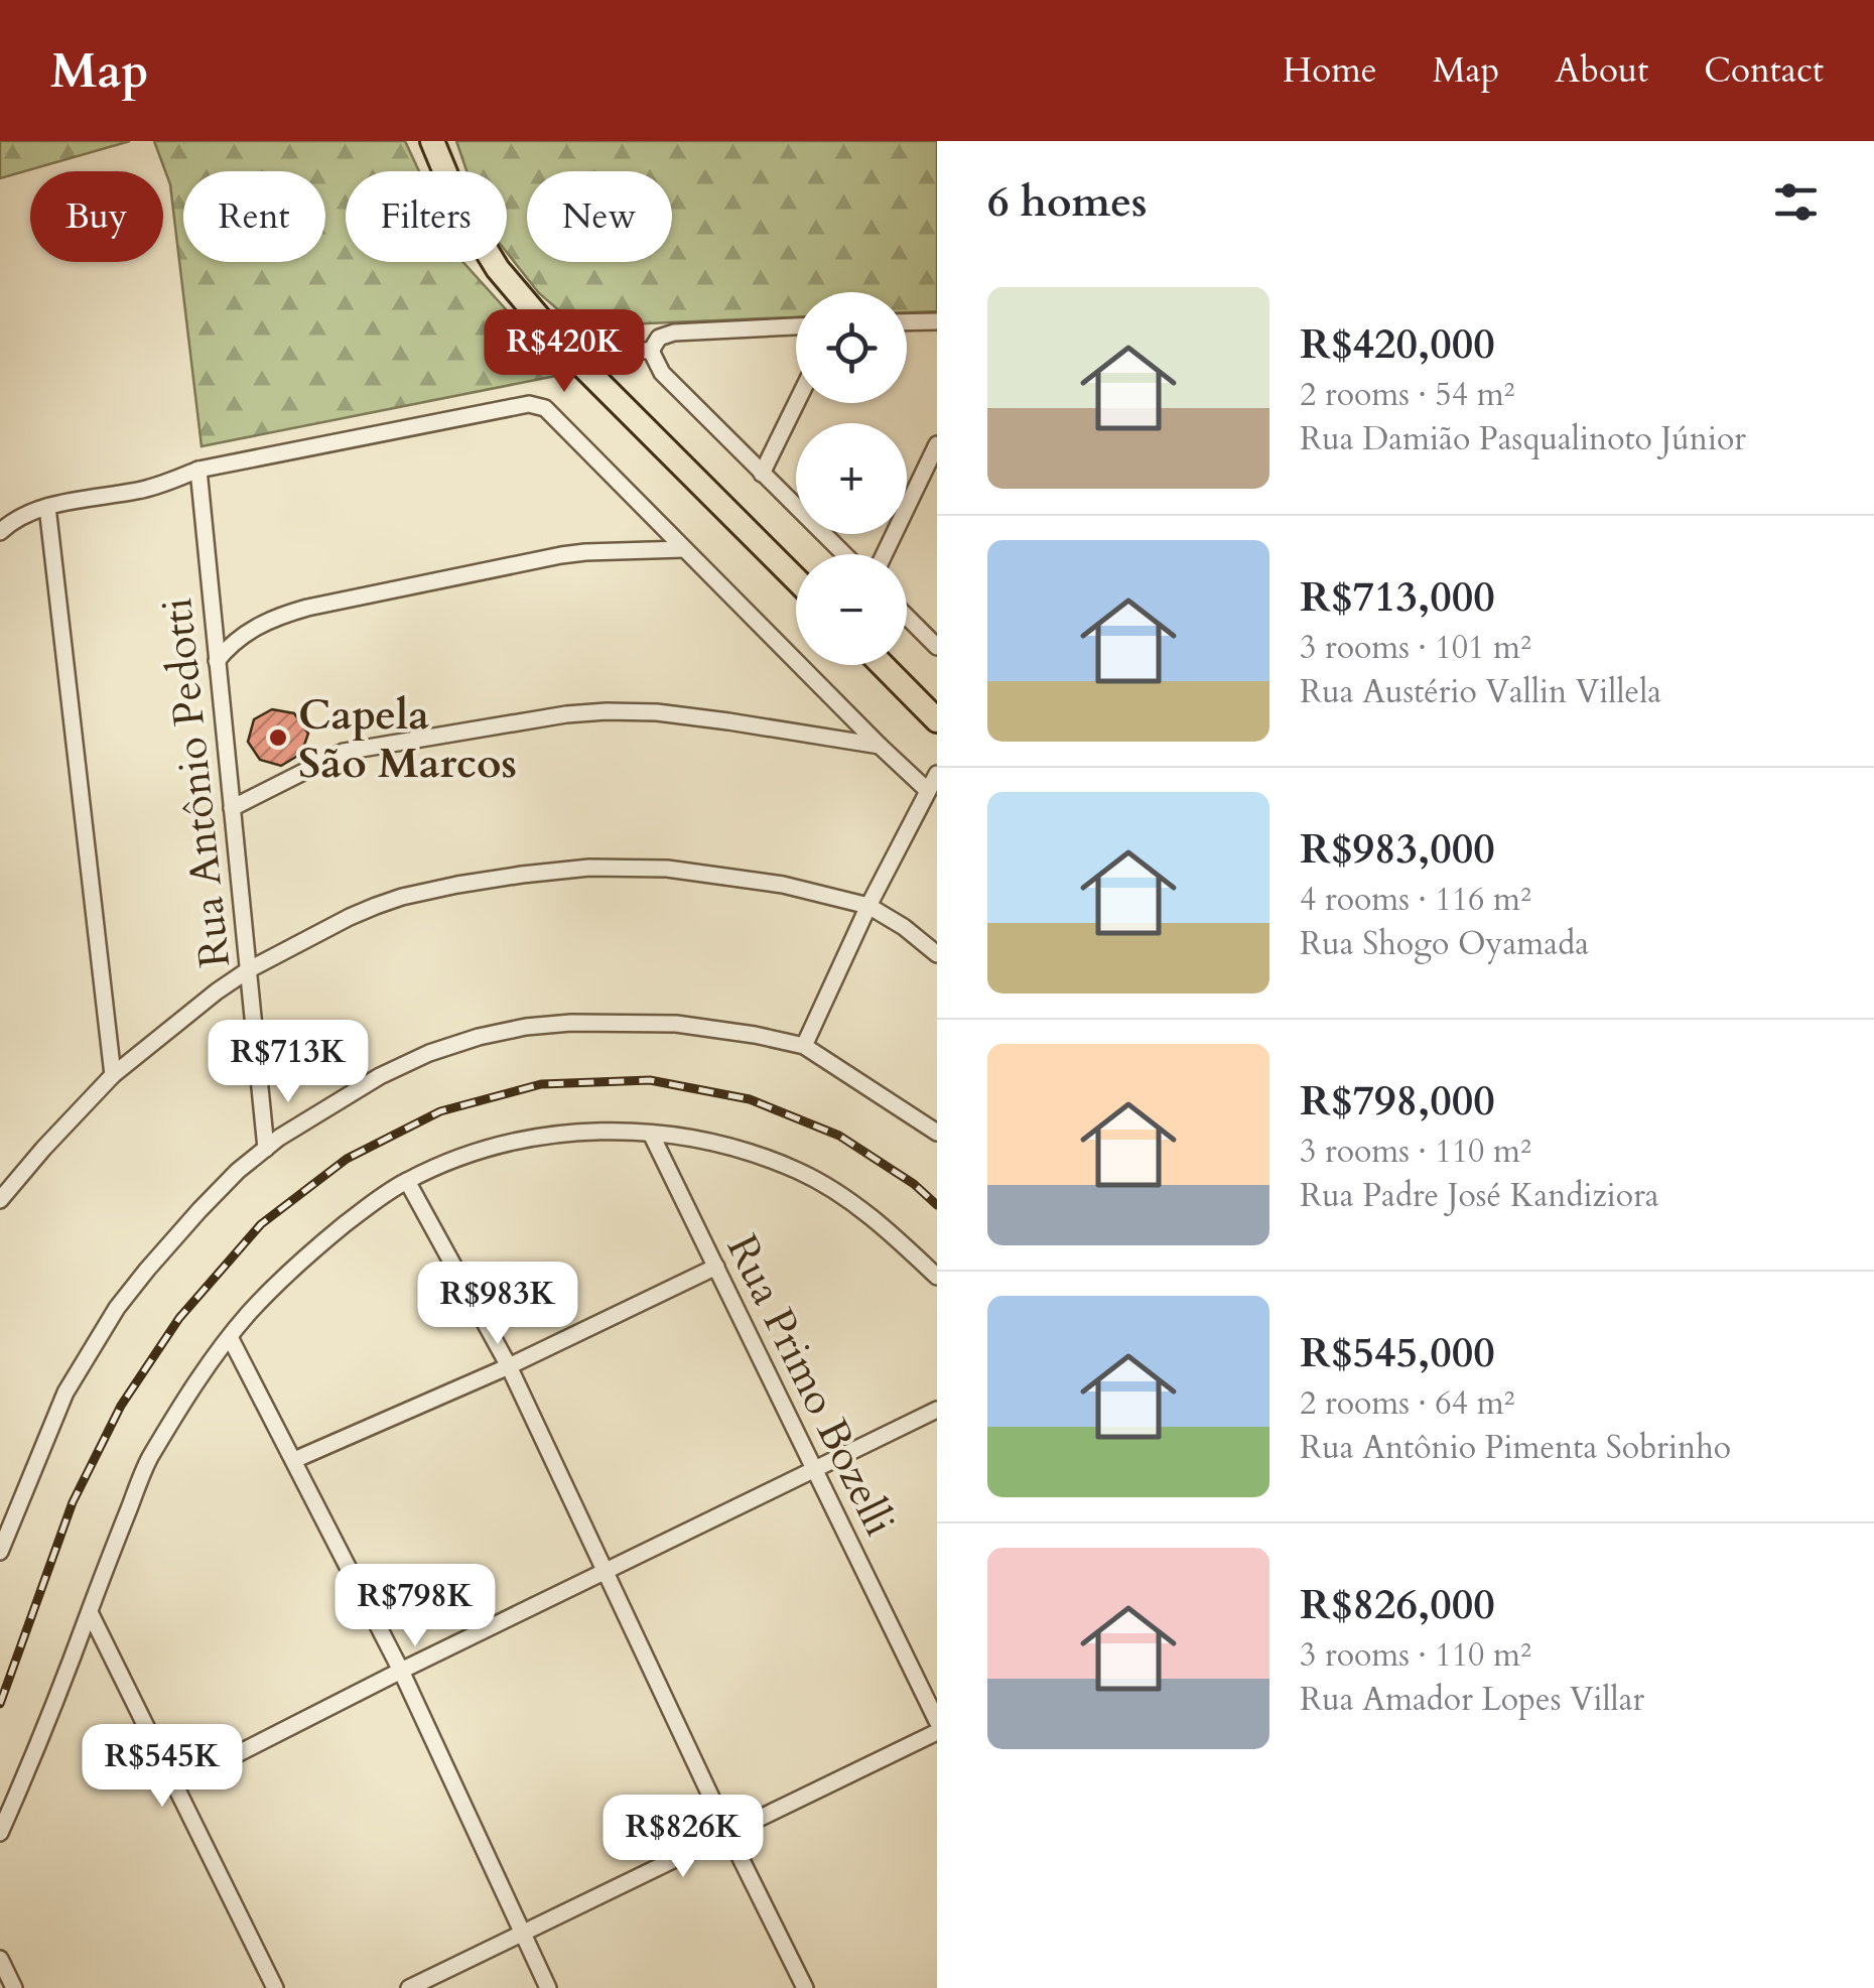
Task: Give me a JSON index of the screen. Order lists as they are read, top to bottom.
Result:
{
  "streets": {
    "street": ["Rua Antônio Pedotti", "Rua Primo Bozelli"]
  },
  "places": ["Capela São Marcos"],
  "page": {
    "header": "Map",
    "nav": [
      "Home",
      "Map",
      "About",
      "Contact"
    ],
    "heading": "6 homes",
    "chip": [
      "Buy",
      "Rent",
      "Filters",
      "New"
    ],
    "list": [
      {
        "name": "R$420,000",
        "note": "2 rooms · 54 m² · Rua Damião Pasqualinoto Júnior"
      },
      {
        "name": "R$713,000",
        "note": "3 rooms · 101 m² · Rua Austério Vallin Villela"
      },
      {
        "name": "R$983,000",
        "note": "4 rooms · 116 m² · Rua Shogo Oyamada"
      },
      {
        "name": "R$798,000",
        "note": "3 rooms · 110 m² · Rua Padre José Kandiziora"
      },
      {
        "name": "R$545,000",
        "note": "2 rooms · 64 m² · Rua Antônio Pimenta Sobrinho"
      },
      {
        "name": "R$826,000",
        "note": "3 rooms · 110 m² · Rua Amador Lopes Villar"
      }
    ],
    "map_buttons": ["+", "−"],
    "price": [
      "R$420K",
      "R$713K",
      "R$983K",
      "R$798K",
      "R$545K",
      "R$826K"
    ]
  }
}
